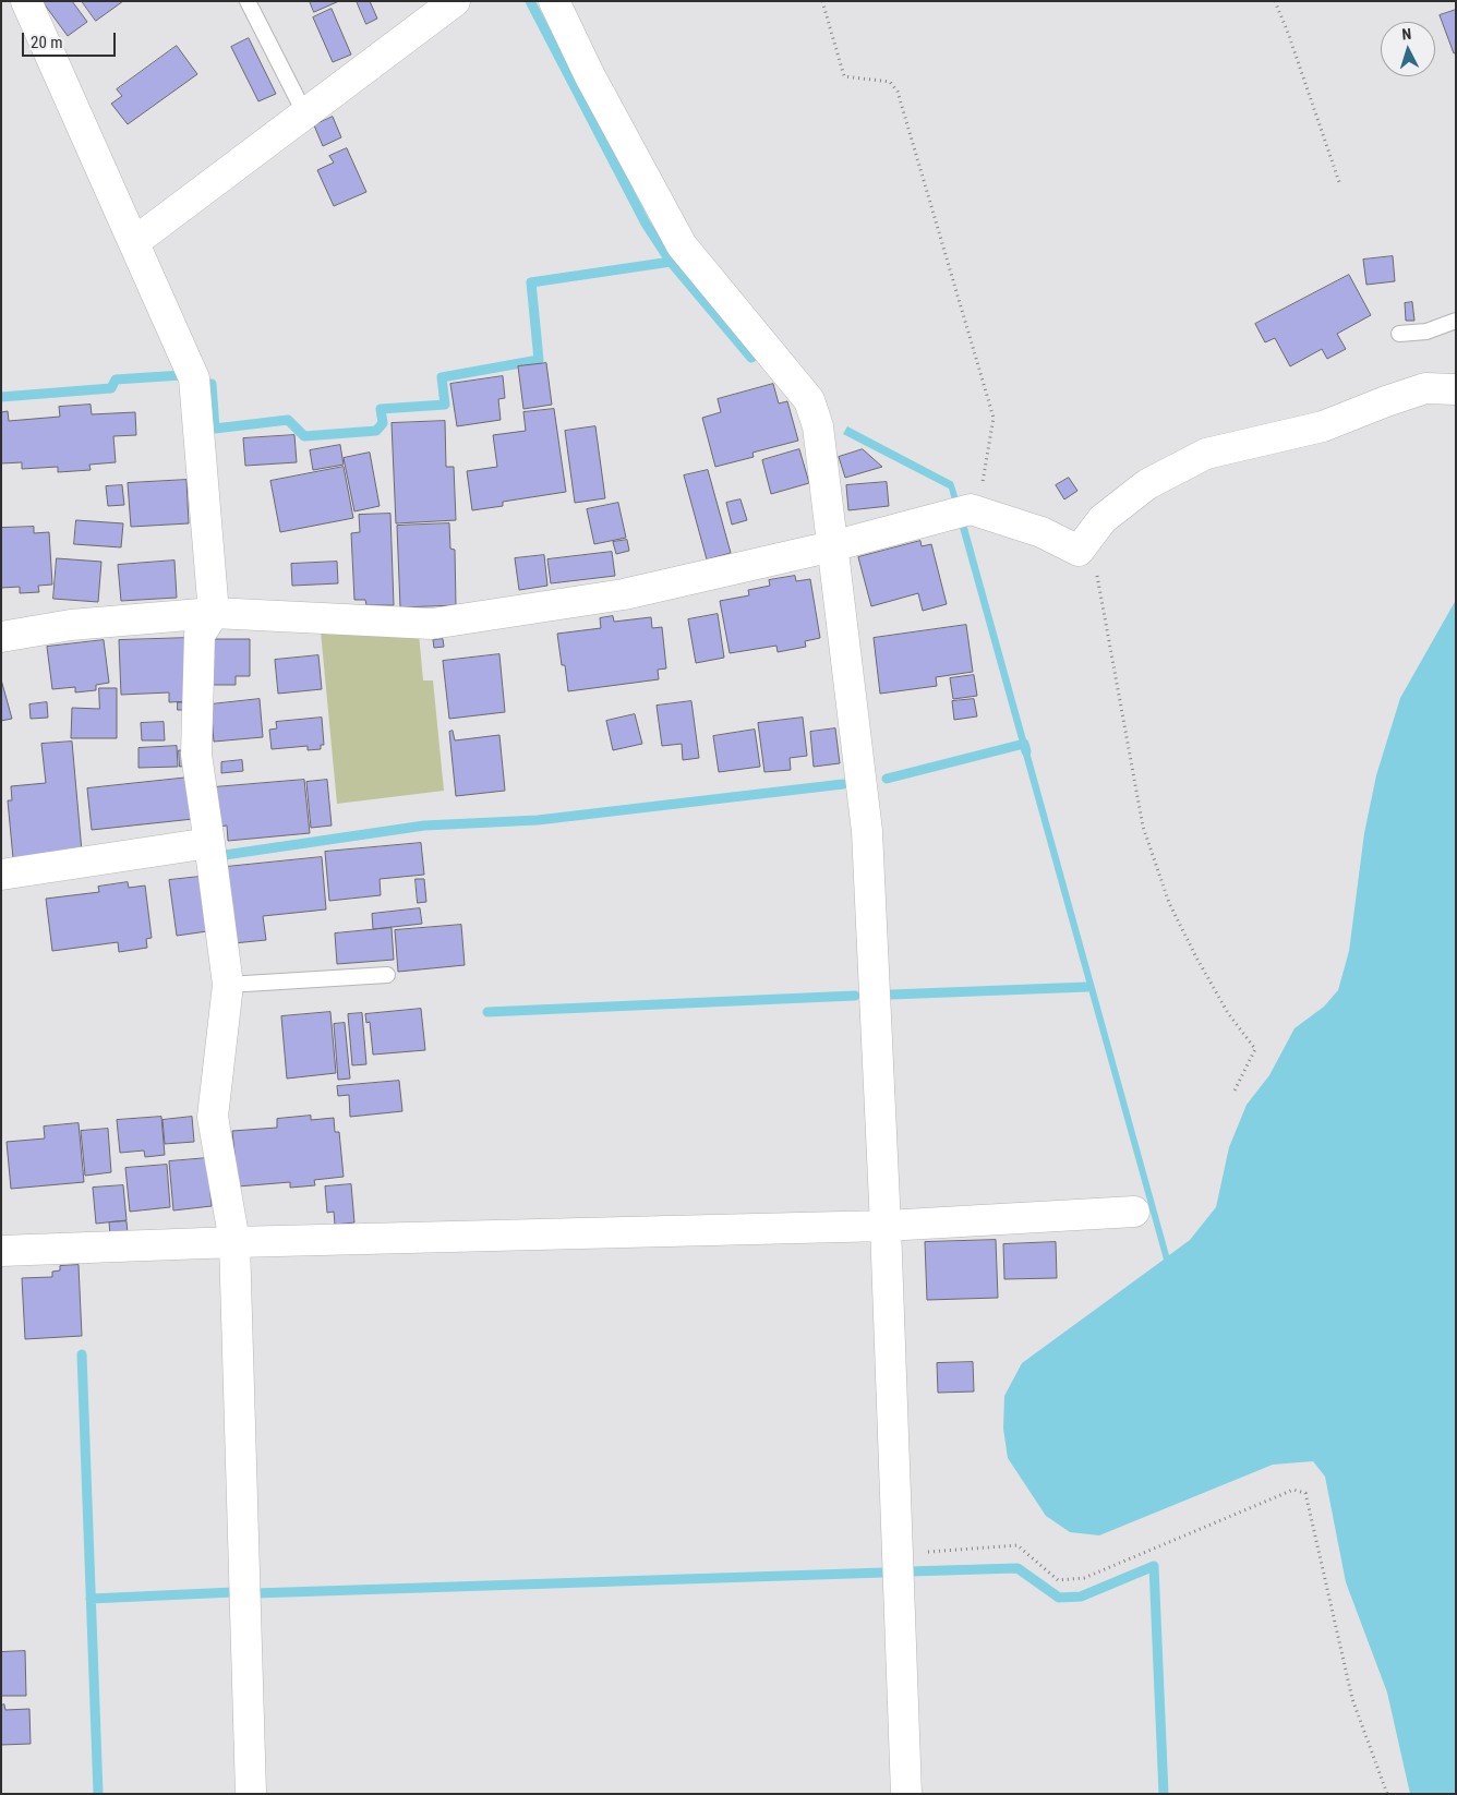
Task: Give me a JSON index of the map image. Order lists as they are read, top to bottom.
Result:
{
  "scale_bar": "20 m",
  "north": "top"
}
